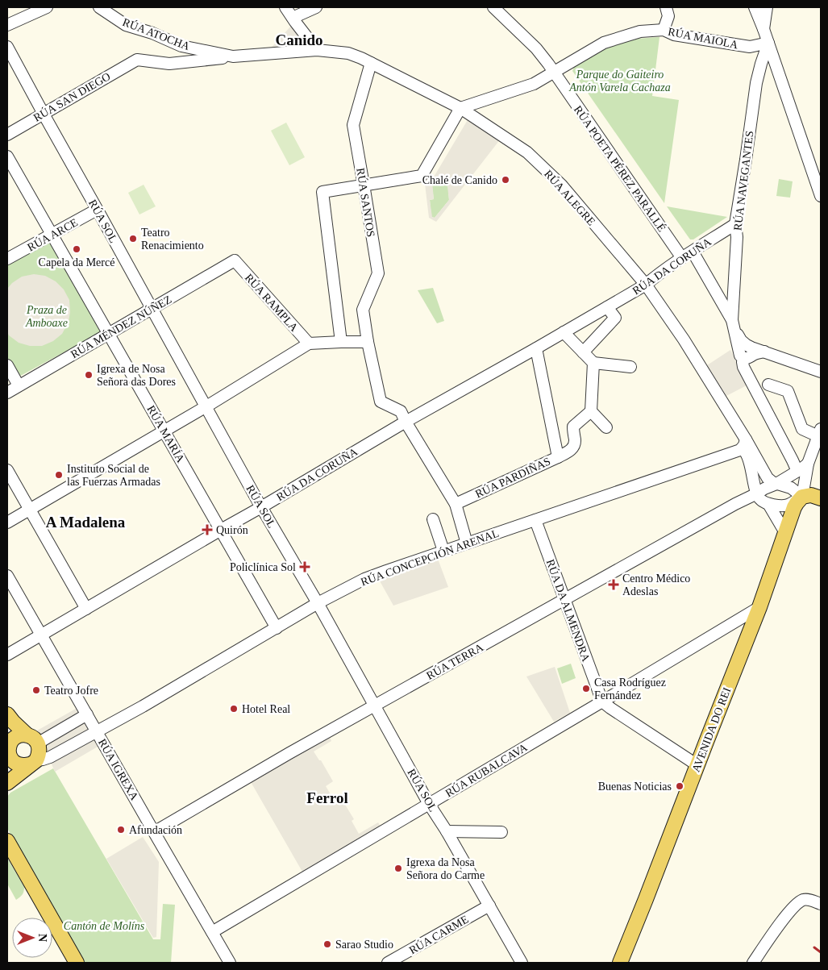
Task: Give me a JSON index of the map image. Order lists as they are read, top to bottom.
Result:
{
  "streets": {
    "main road": ["AVENIDA DO REI"],
    "street": [
      "RÚA ATOCHA",
      "RÚA MAIOLA",
      "RÚA SAN DIEGO",
      "RÚA POETA PÉREZ PARALLÉ",
      "RÚA NAVEGANTES",
      "RÚA ALEGRE",
      "RÚA SANTOS",
      "RÚA SOL",
      "RÚA ARCE",
      "RÚA DA CORUÑA",
      "RÚA RAMPLA",
      "RÚA MÉNDEZ NÚÑEZ",
      "RÚA MARÍA",
      "RÚA PARDIÑAS",
      "RÚA CONCEPCIÓN ARENAL",
      "RÚA DA ALMENDRA",
      "RÚA TERRA",
      "RÚA IGREXA",
      "RÚA RUBALCAVA",
      "RÚA CARME"
    ]
  },
  "crossings": [
    ["RÚA ATOCHA", "RÚA SAN DIEGO"],
    ["RÚA ATOCHA", "RÚA ALEGRE"],
    ["RÚA MAIOLA", "RÚA POETA PÉREZ PARALLÉ"],
    ["RÚA MAIOLA", "RÚA NAVEGANTES"],
    ["RÚA MAIOLA", "RÚA ALEGRE"],
    ["RÚA SAN DIEGO", "RÚA SOL"],
    ["RÚA POETA PÉREZ PARALLÉ", "RÚA NAVEGANTES"],
    ["RÚA POETA PÉREZ PARALLÉ", "RÚA DA CORUÑA"],
    ["RÚA NAVEGANTES", "RÚA DA CORUÑA"],
    ["RÚA NAVEGANTES", "RÚA TERRA"],
    ["RÚA ALEGRE", "RÚA SANTOS"],
    ["RÚA ALEGRE", "RÚA DA CORUÑA"],
    ["RÚA ALEGRE", "RÚA TERRA"],
    ["RÚA SANTOS", "RÚA DA CORUÑA"],
    ["RÚA SOL", "RÚA ARCE"],
    ["RÚA SOL", "RÚA DA CORUÑA"],
    ["RÚA SOL", "RÚA MÉNDEZ NÚÑEZ"],
    ["RÚA SOL", "RÚA CONCEPCIÓN ARENAL"],
    ["RÚA SOL", "RÚA TERRA"],
    ["RÚA SOL", "RÚA RUBALCAVA"],
    ["RÚA SOL", "RÚA CARME"],
    ["RÚA ARCE", "RÚA MARÍA"],
    ["RÚA DA CORUÑA", "RÚA MARÍA"],
    ["RÚA DA CORUÑA", "RÚA PARDIÑAS"],
    ["RÚA DA CORUÑA", "RÚA IGREXA"],
    ["RÚA RAMPLA", "RÚA MÉNDEZ NÚÑEZ"],
    ["RÚA MÉNDEZ NÚÑEZ", "RÚA MARÍA"],
    ["RÚA MARÍA", "RÚA CONCEPCIÓN ARENAL"],
    ["RÚA CONCEPCIÓN ARENAL", "RÚA DA ALMENDRA"],
    ["RÚA CONCEPCIÓN ARENAL", "RÚA IGREXA"],
    ["RÚA DA ALMENDRA", "RÚA TERRA"],
    ["RÚA DA ALMENDRA", "RÚA RUBALCAVA"],
    ["RÚA TERRA", "RÚA IGREXA"],
    ["AVENIDA DO REI", "RÚA RUBALCAVA"],
    ["RÚA IGREXA", "RÚA RUBALCAVA"]
  ],
  "districts": ["Canido", "A Madalena", "Ferrol"],
  "parks": ["Parque do Gaiteiro Antón Varela Cachaza", "Praza de Amboaxe", "Cantón de Molíns"],
  "places": {
    "other": [
      "Chalé de Canido",
      "Teatro Renacimiento",
      "Capela da Mercé",
      "Igrexa de Nosa Señora das Dores",
      "Instituto Social de las Fuerzas Armadas",
      "Casa Rodríguez Fernández",
      "Teatro Jofre",
      "Hotel Real",
      "Buenas Noticias",
      "Afundación",
      "Igrexa da Nosa Señora do Carme",
      "Sarao Studio"
    ],
    "health": ["Quirón", "Policlínica Sol", "Centro Médico Adeslas"]
  },
  "north": "right"
}
